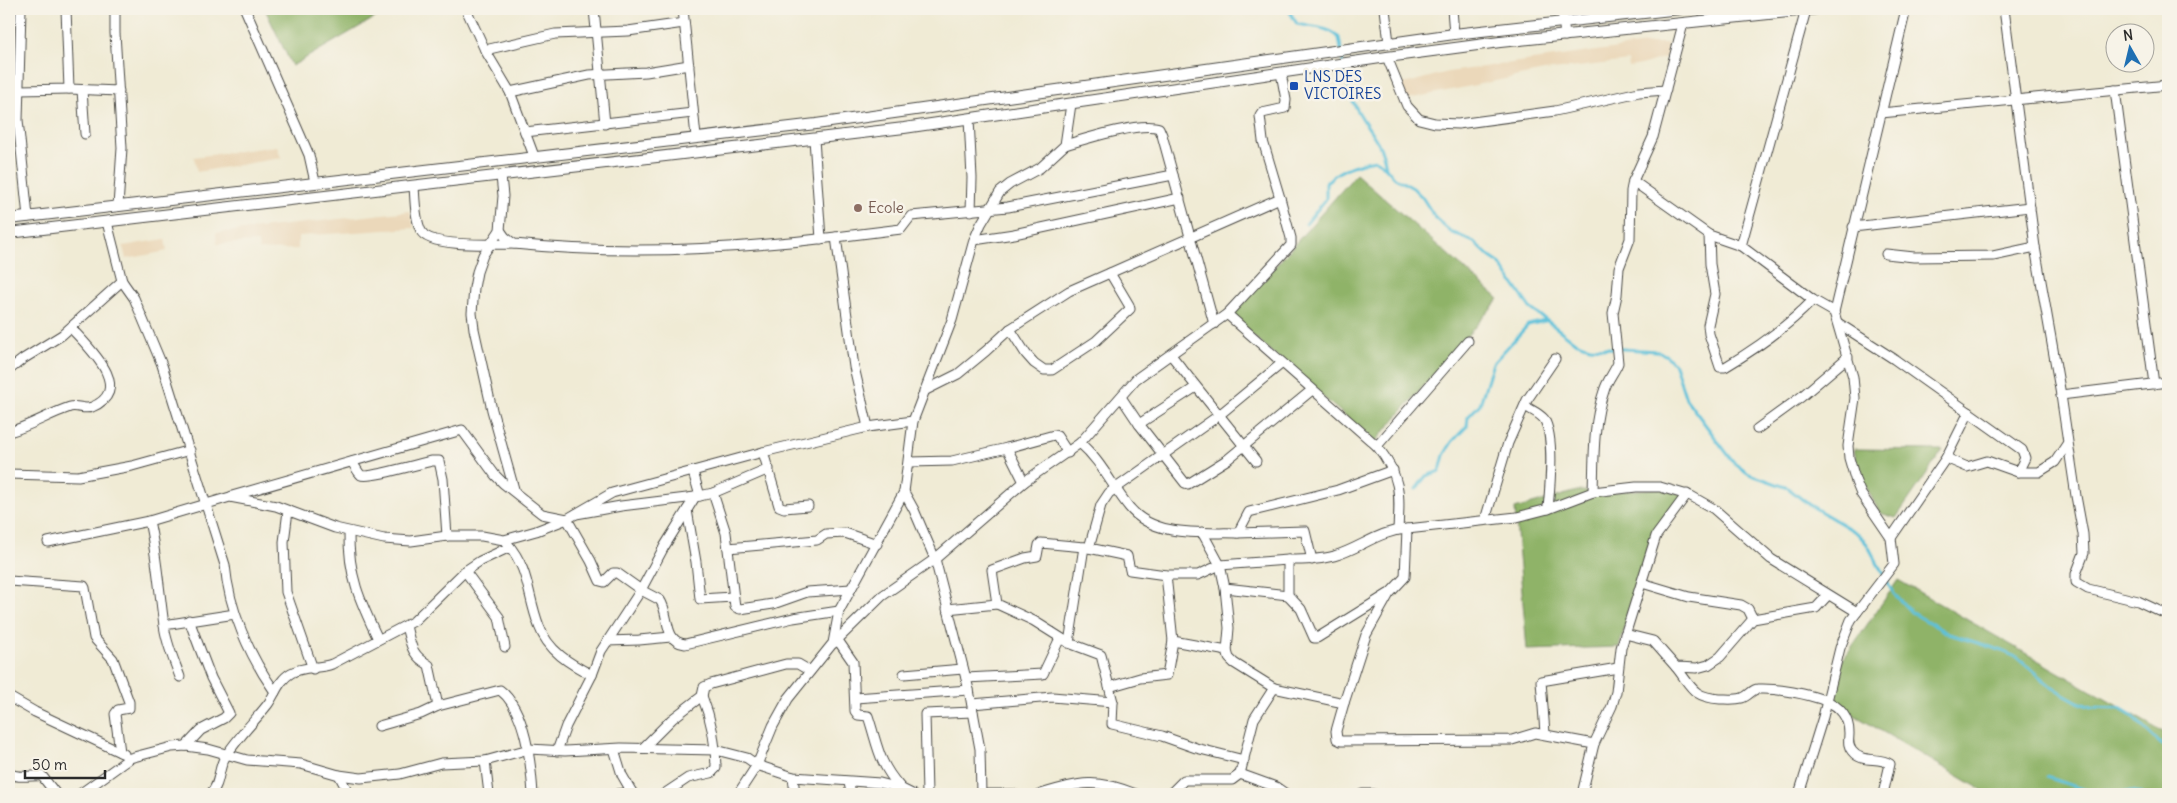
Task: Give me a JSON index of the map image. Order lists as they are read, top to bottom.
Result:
{
  "places": {
    "transit": ["LNS DES VICTOIRES"],
    "other": ["Ecole"]
  },
  "scale_bar": "50 m",
  "north": "top"
}
